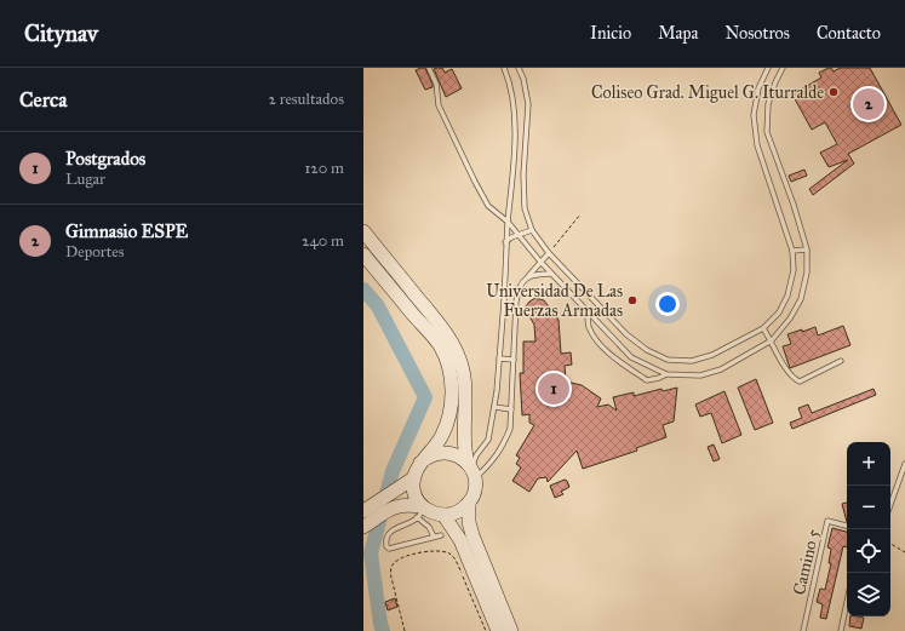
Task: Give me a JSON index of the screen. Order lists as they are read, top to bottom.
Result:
{
  "streets": {
    "lane": ["Camino 5"]
  },
  "places": ["Coliseo Grad. Miguel G. Iturralde", "Universidad De Las Fuerzas Armadas"],
  "page": {
    "header": "Citynav",
    "nav": [
      "Inicio",
      "Mapa",
      "Nosotros",
      "Contacto"
    ],
    "heading": ["Cerca", "2 resultados"],
    "pins": ["2", "1"],
    "list": [
      {
        "mark": "1",
        "name": "Postgrados",
        "note": "Lugar",
        "value": "120 m"
      },
      {
        "mark": "2",
        "name": "Gimnasio ESPE",
        "note": "Deportes",
        "value": "240 m"
      }
    ],
    "map_buttons": ["+", "−"]
  }
}
